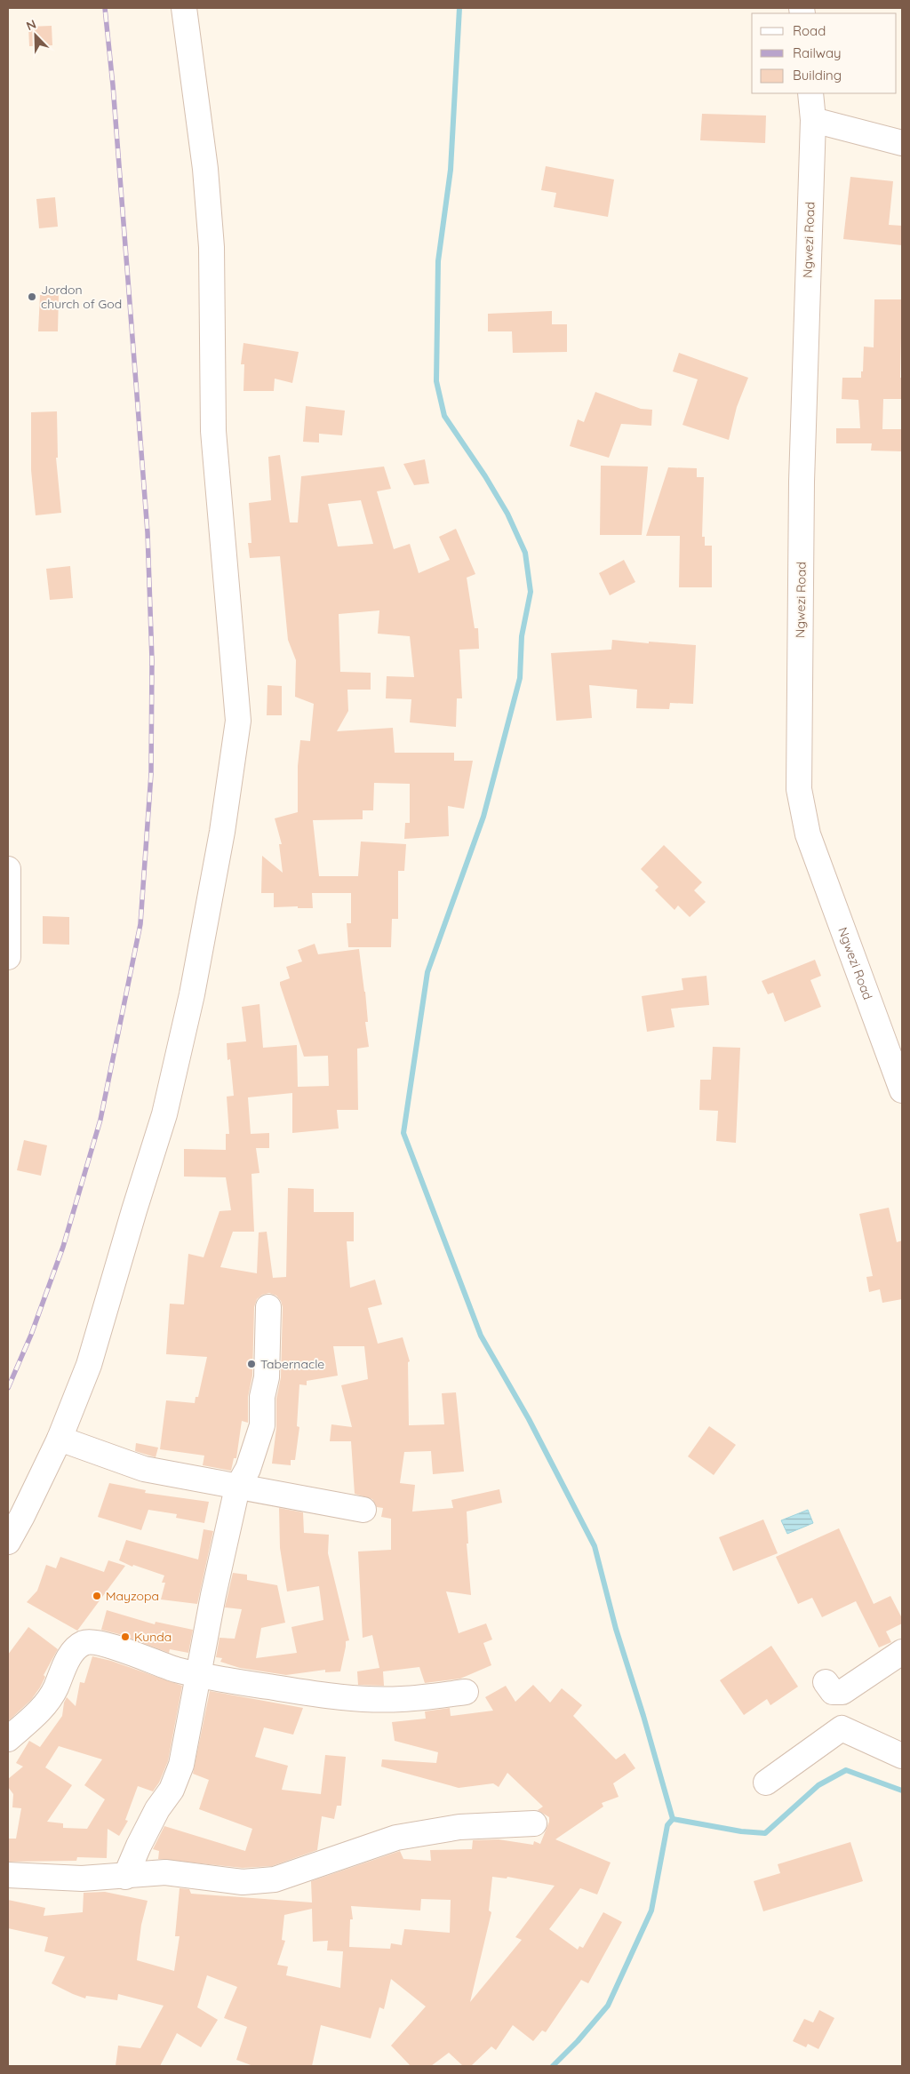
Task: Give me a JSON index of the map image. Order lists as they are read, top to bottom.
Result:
{
  "streets": {
    "street": ["Ngwezi Road"]
  },
  "places": [
    "Jordon church of God",
    "Tabernacle",
    "Mayzopa",
    "Kunda"
  ],
  "legend": ["Road", "Railway", "Building"],
  "north": "top left"
}
